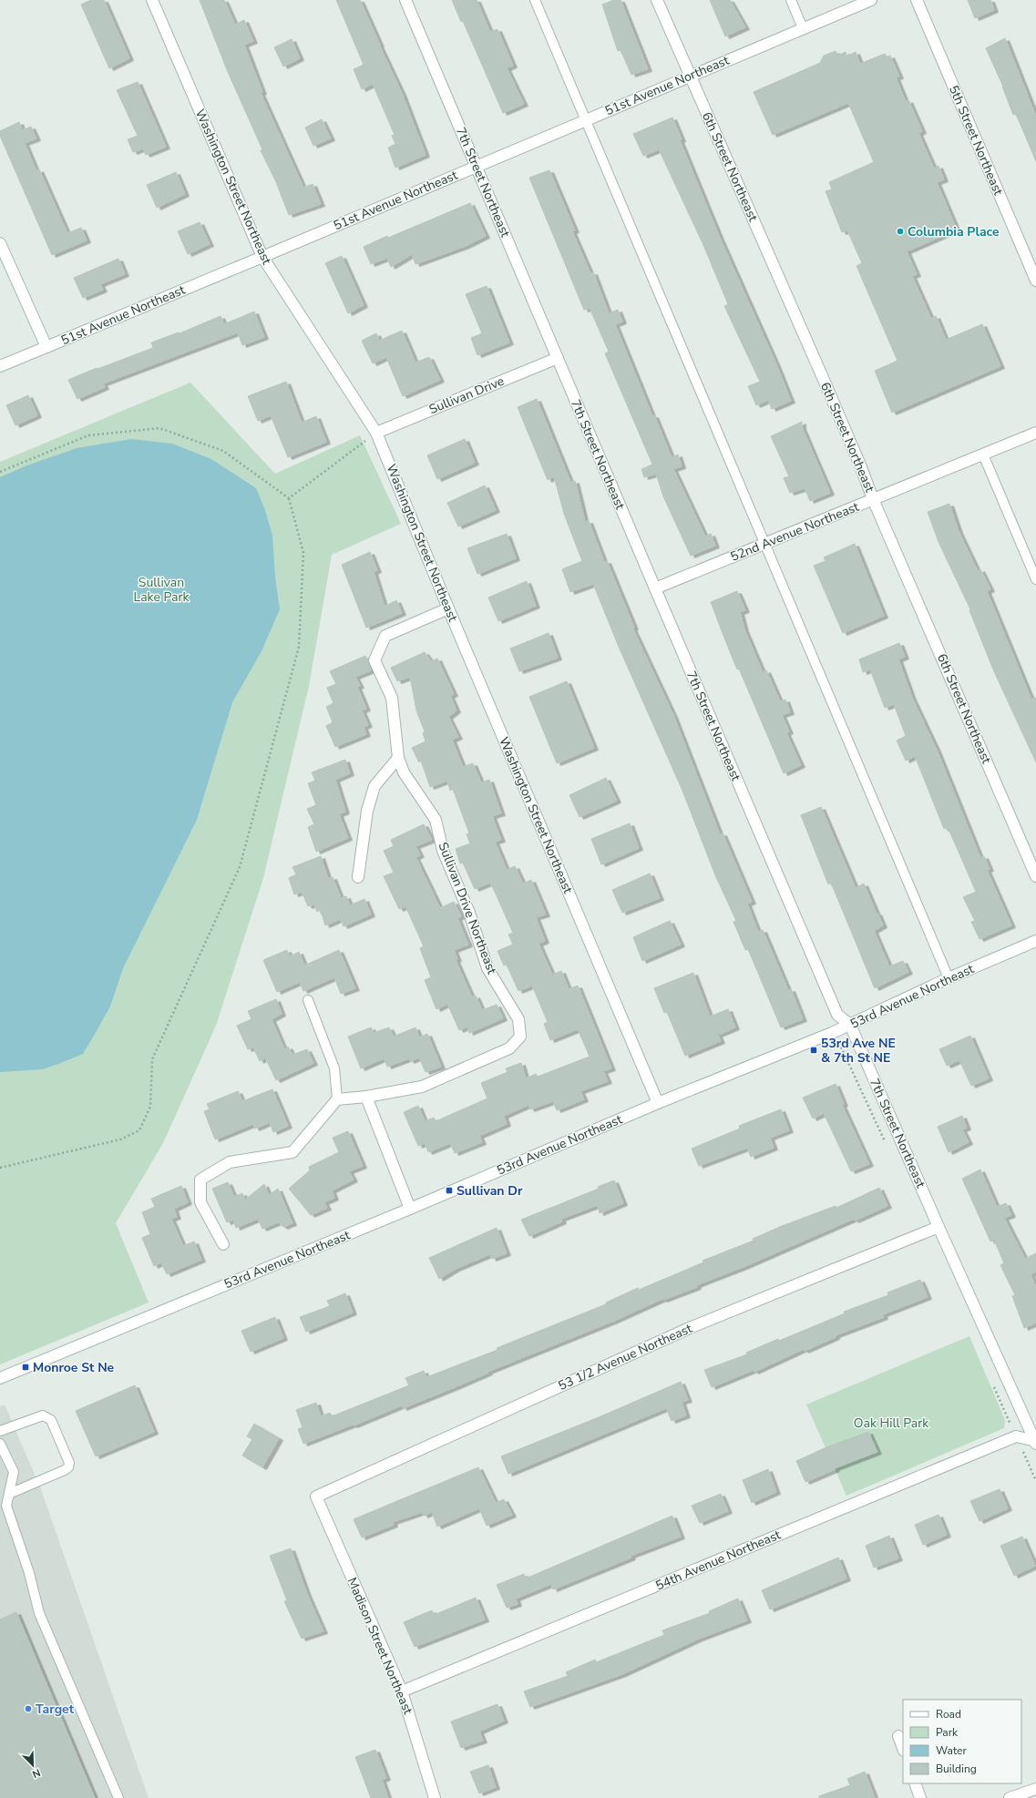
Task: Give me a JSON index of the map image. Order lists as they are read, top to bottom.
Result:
{
  "streets": {
    "street": [
      "51st Avenue Northeast",
      "5th Street Northeast",
      "6th Street Northeast",
      "7th Street Northeast",
      "Washington Street Northeast",
      "Sullivan Drive",
      "52nd Avenue Northeast",
      "Sullivan Drive Northeast",
      "53rd Avenue Northeast",
      "53 1/2 Avenue Northeast",
      "54th Avenue Northeast",
      "Madison Street Northeast"
    ]
  },
  "crossings": [
    ["51st Avenue Northeast", "6th Street Northeast"],
    ["51st Avenue Northeast", "7th Street Northeast"],
    ["51st Avenue Northeast", "Washington Street Northeast"],
    ["6th Street Northeast", "52nd Avenue Northeast"],
    ["7th Street Northeast", "Sullivan Drive"],
    ["7th Street Northeast", "52nd Avenue Northeast"],
    ["7th Street Northeast", "53rd Avenue Northeast"],
    ["7th Street Northeast", "53 1/2 Avenue Northeast"],
    ["7th Street Northeast", "54th Avenue Northeast"],
    ["Washington Street Northeast", "Sullivan Drive"],
    ["Washington Street Northeast", "Sullivan Drive Northeast"],
    ["Washington Street Northeast", "53rd Avenue Northeast"],
    ["53 1/2 Avenue Northeast", "Madison Street Northeast"],
    ["54th Avenue Northeast", "Madison Street Northeast"]
  ],
  "parks": ["Sullivan Lake Park", "Oak Hill Park"],
  "places": {
    "other": ["Columbia Place", "Target"],
    "transit": ["53rd Ave NE & 7th St NE", "Sullivan Dr", "Monroe St Ne"]
  },
  "legend": [
    "Road",
    "Park",
    "Water",
    "Building"
  ],
  "north": "bottom right"
}
